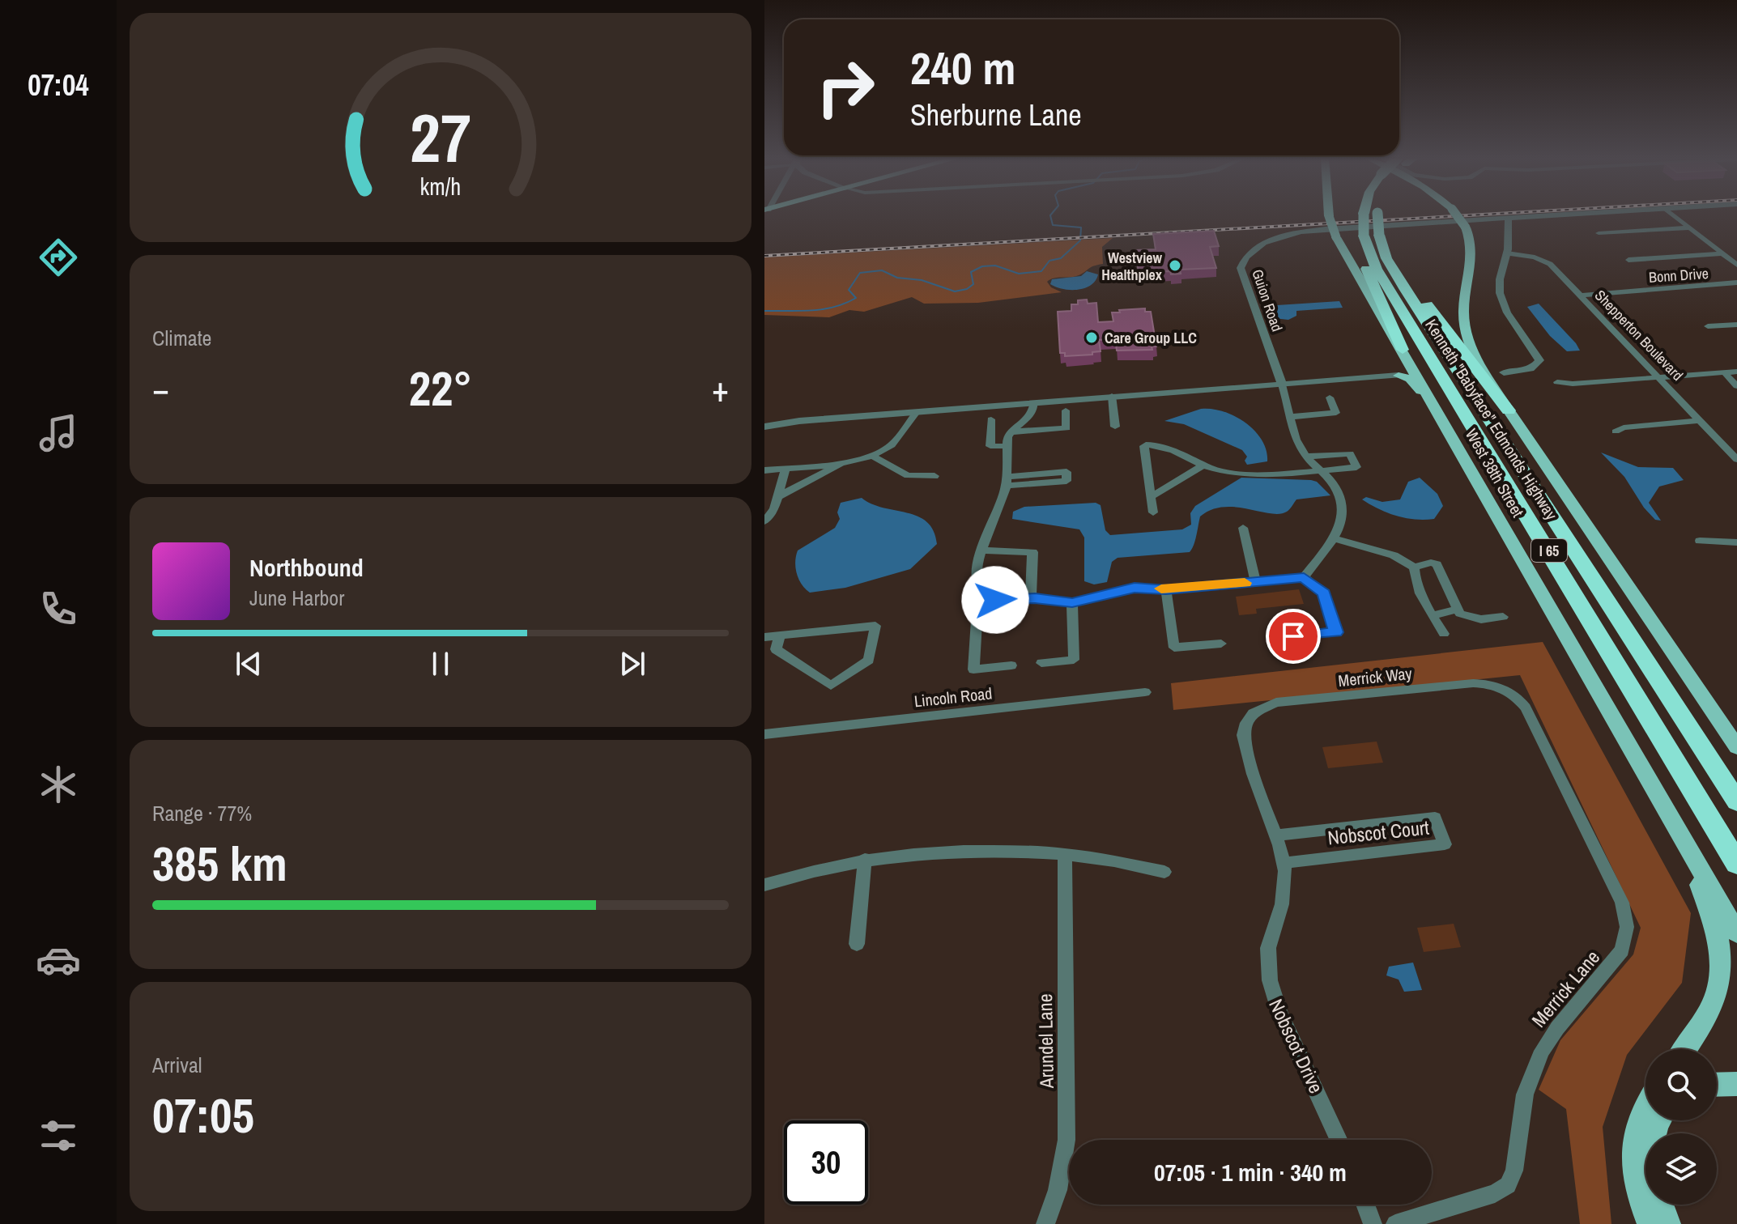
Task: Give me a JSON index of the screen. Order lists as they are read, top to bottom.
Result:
{
  "streets": {
    "highway": ["Kenneth \"Babyface\" Edmonds Highway", "I 65"],
    "main road": ["West 38th Street"],
    "street": [
      "Bonn Drive",
      "Guion Road",
      "Shepperton Boulevard",
      "Merrick Way",
      "Lincoln Road",
      "Nobscot Court",
      "Merrick Lane",
      "Arundel Lane",
      "Nobscot Drive"
    ]
  },
  "crossings": [
    ["Bonn Drive", "Shepperton Boulevard"],
    ["Merrick Way", "Merrick Lane"],
    ["Merrick Way", "Nobscot Drive"],
    ["Nobscot Court", "Nobscot Drive"]
  ],
  "places": ["Westview Healthplex", "Care Group LLC"],
  "page": {
    "tabs": "07:04",
    "turn": ["240 m", "Sherburne Lane"],
    "tile": [
      "Climate",
      ["Range · 77%", "385 km"],
      ["Arrival", "07:05"]
    ],
    "heat": ["−", "22°", "+"],
    "song": ["Northbound", "June Harbor"],
    "limit": "30",
    "trip": "07:05 · 1 min · 340 m",
    "gauge": ["27", "km/h"]
  }
}
